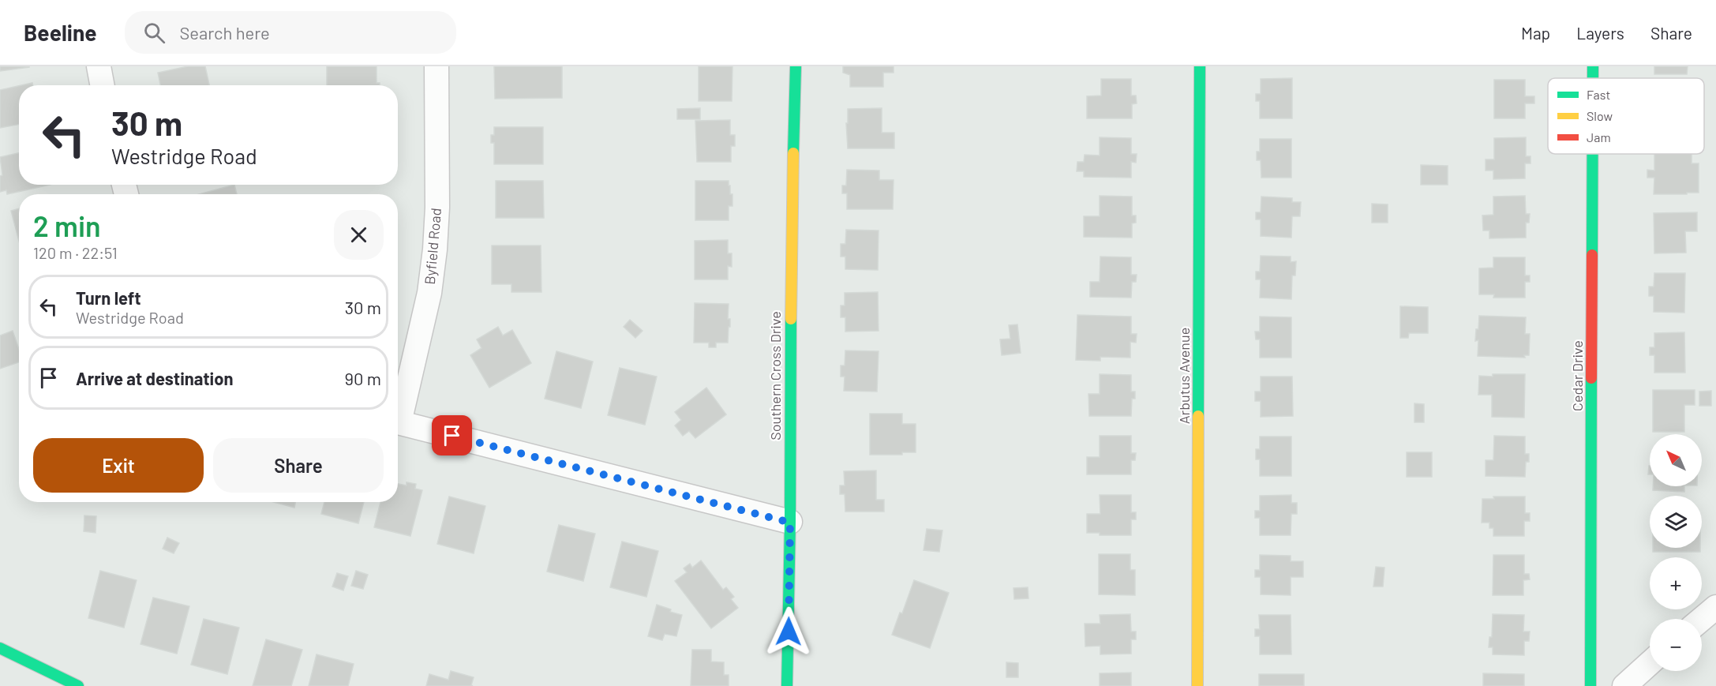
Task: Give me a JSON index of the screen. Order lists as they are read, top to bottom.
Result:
{
  "streets": {
    "street": [
      "Byfield Road",
      "Southern Cross Drive",
      "Arbutus Avenue",
      "Cedar Drive"
    ]
  },
  "legend": ["Fast", "Slow", "Jam"],
  "north": "top left",
  "page": {
    "header": "Beeline",
    "search": "Search here",
    "nav": ["Map", "Layers", "Share"],
    "turn": ["30 m", "Westridge Road"],
    "heading": ["2 min", "120 m · 22:51"],
    "list": [
      {
        "name": "Turn left",
        "note": "Westridge Road",
        "value": "30 m"
      },
      {
        "name": "Arrive at destination",
        "value": "90 m"
      }
    ],
    "buttons": ["Exit", "Share"],
    "map_buttons": ["+", "−"]
  }
}
